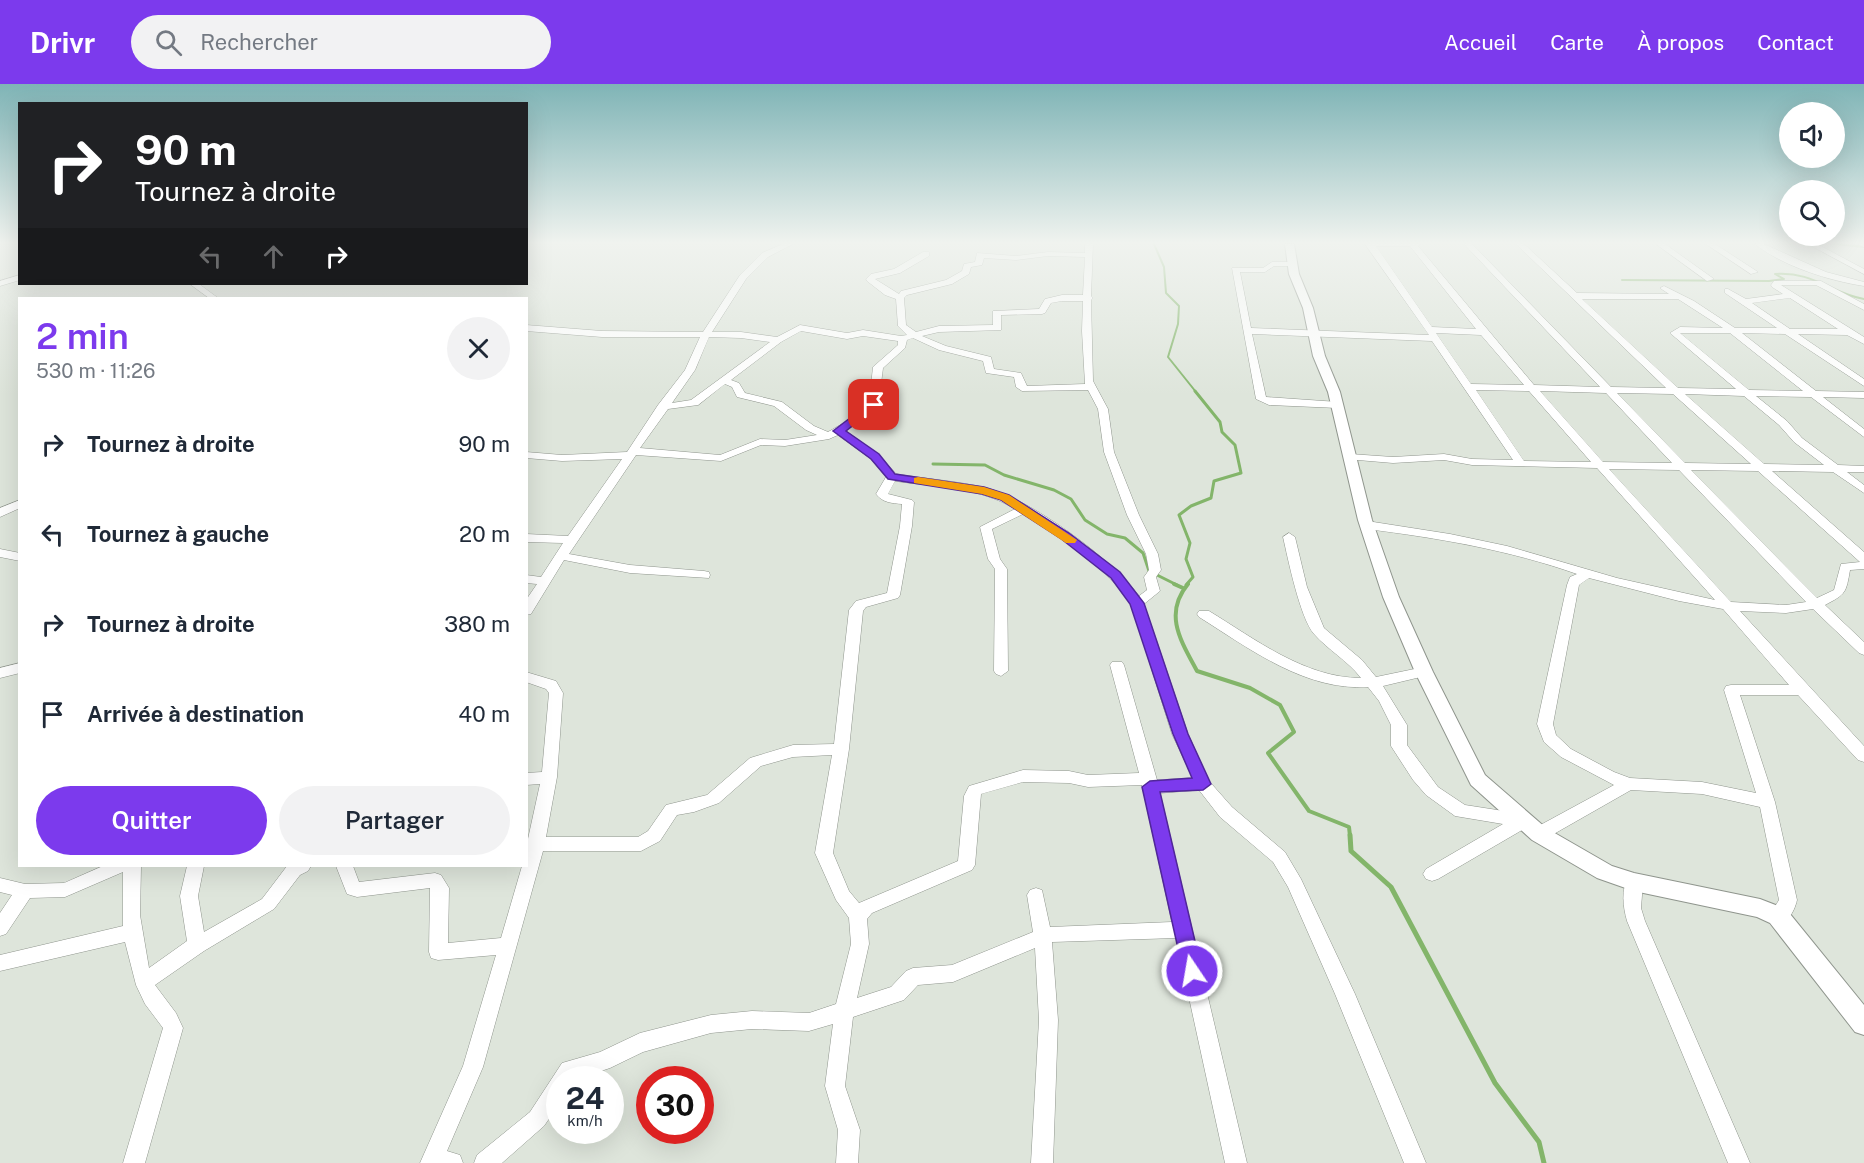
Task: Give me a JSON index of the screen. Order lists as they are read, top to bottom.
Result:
{
  "page": {
    "header": "Drivr",
    "search": "Rechercher",
    "nav": [
      "Accueil",
      "Carte",
      "À propos",
      "Contact"
    ],
    "turn": ["90 m", "Tournez à droite"],
    "heading": ["2 min", "530 m · 11:26"],
    "list": [
      {
        "name": "Tournez à droite",
        "value": "90 m"
      },
      {
        "name": "Tournez à gauche",
        "value": "20 m"
      },
      {
        "name": "Tournez à droite",
        "value": "380 m"
      },
      {
        "name": "Arrivée à destination",
        "value": "40 m"
      }
    ],
    "buttons": ["Quitter", "Partager"],
    "speed": "24 km/h",
    "limit": "30"
  }
}
